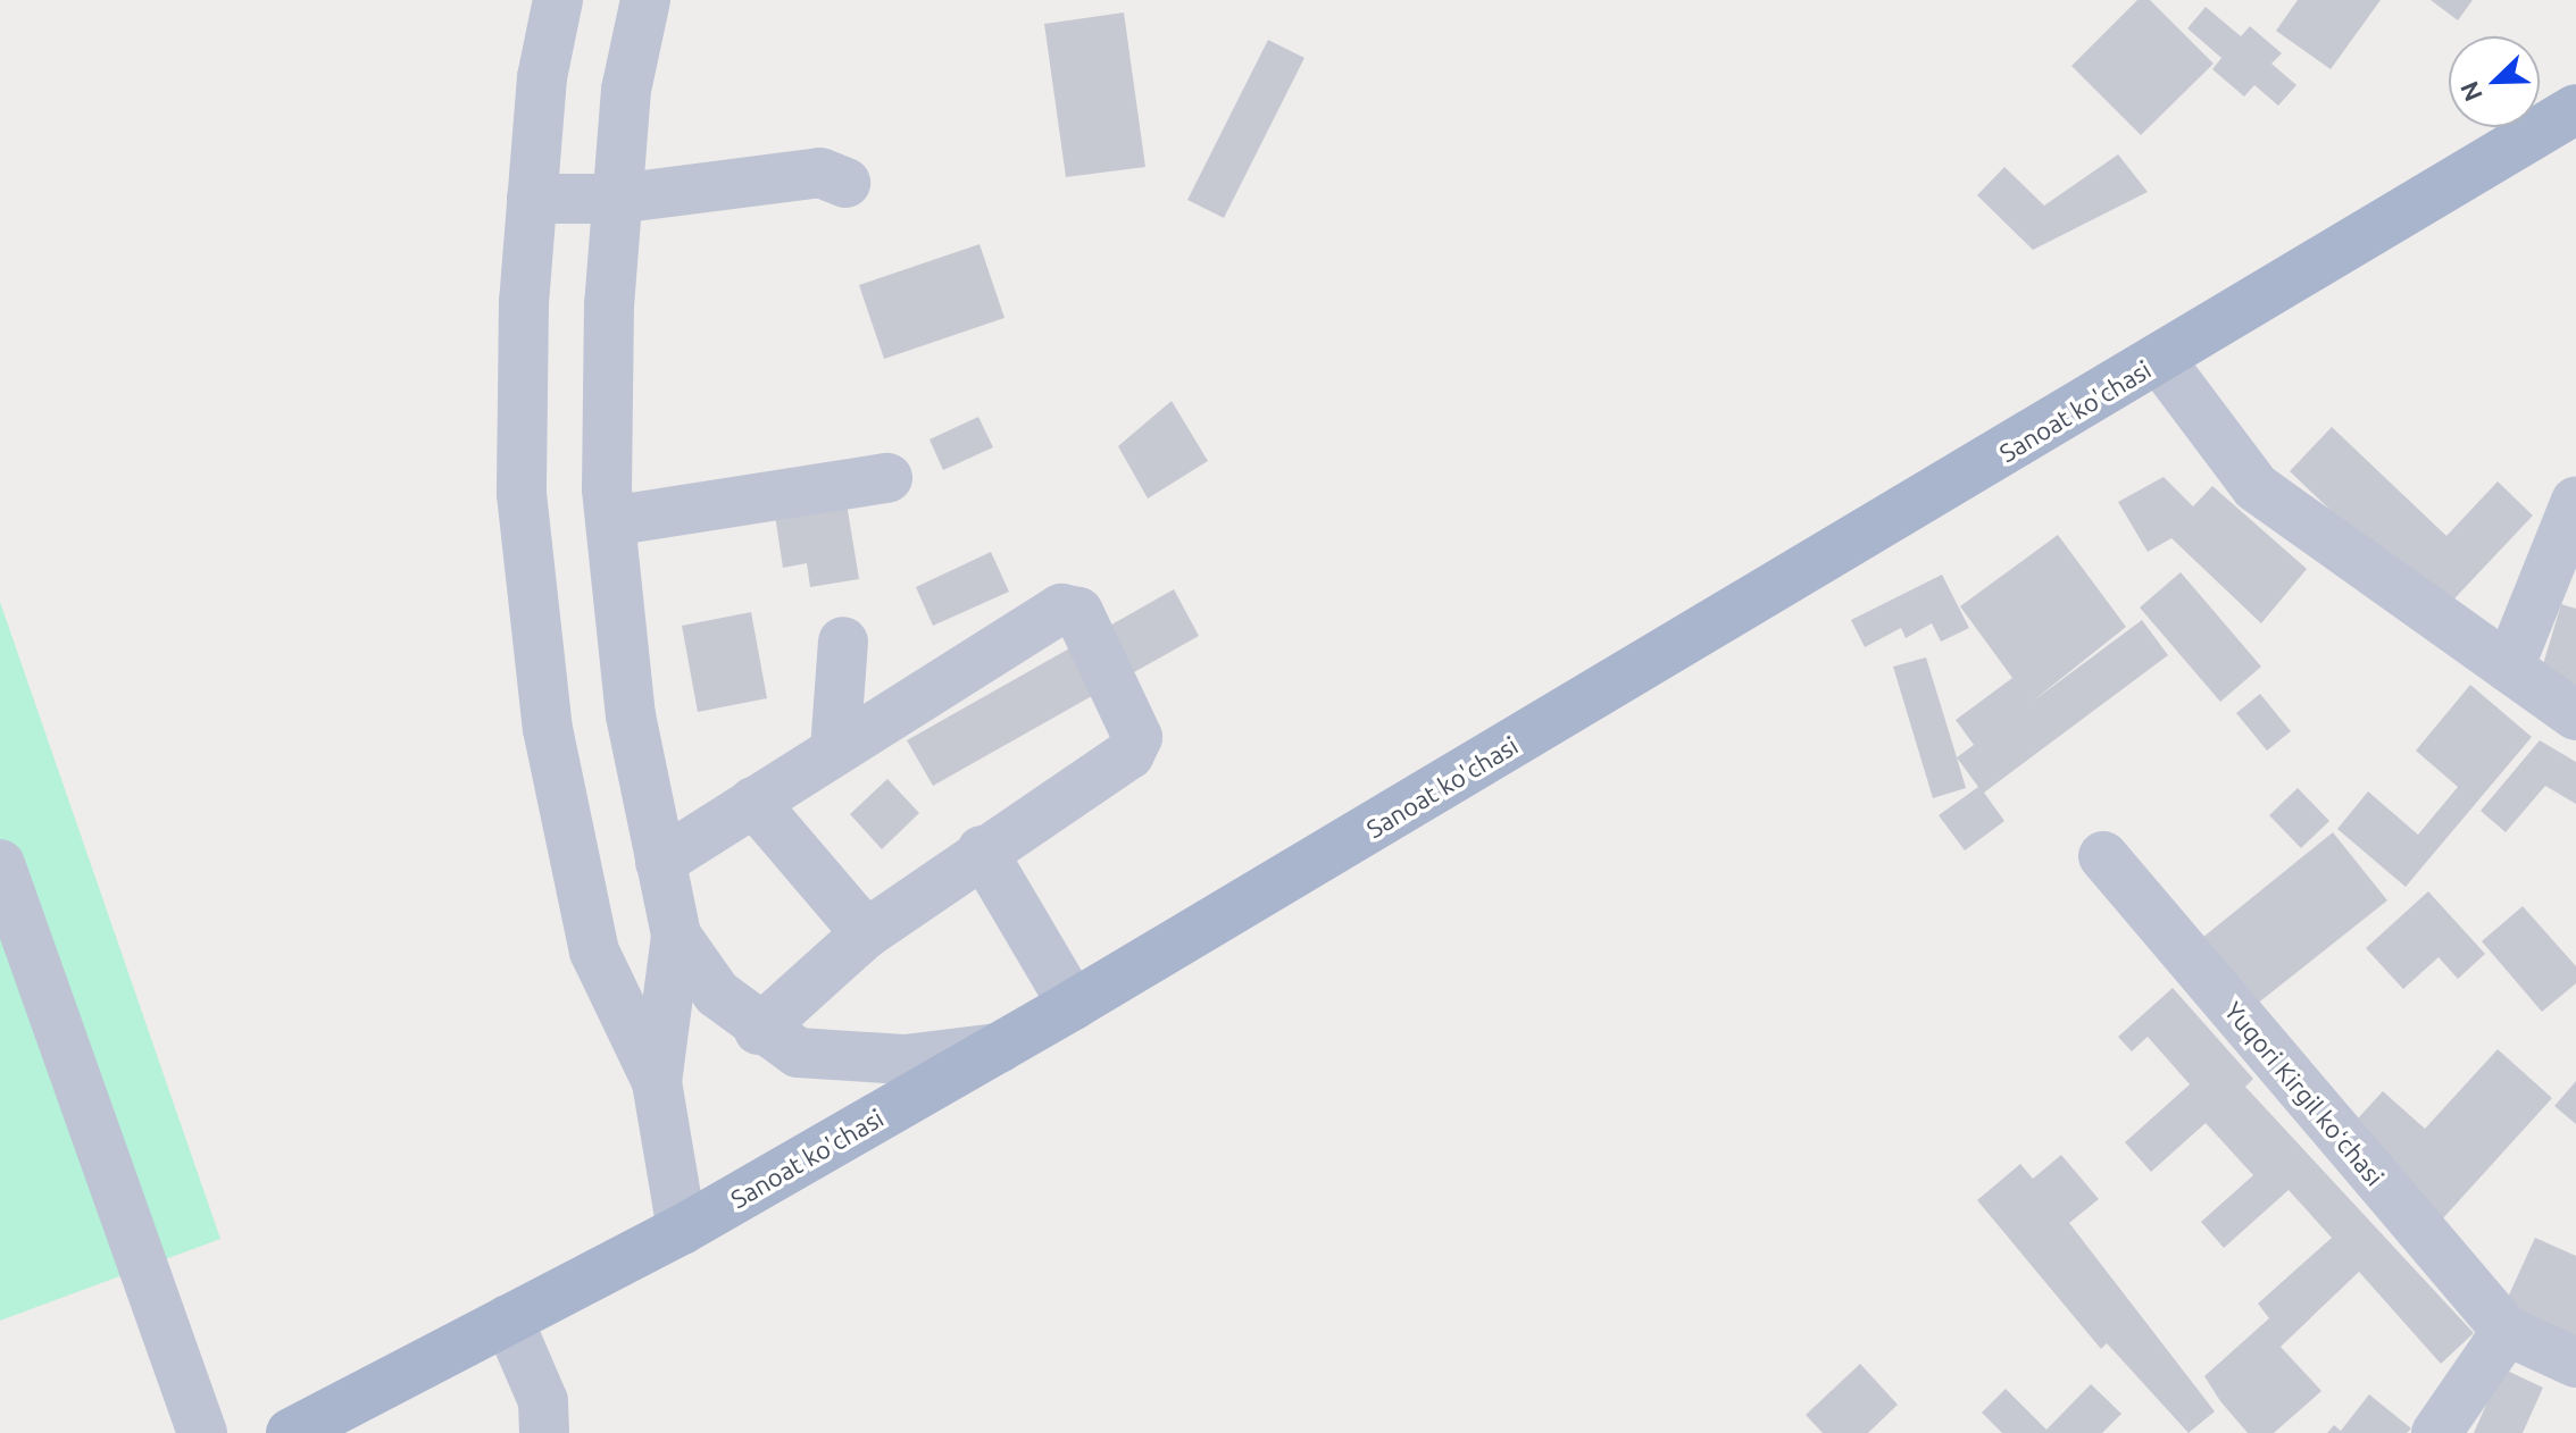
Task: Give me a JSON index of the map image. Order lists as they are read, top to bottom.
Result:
{
  "streets": {
    "main road": ["Sanoat ko'chasi"],
    "street": ["Yuqori Kirgil koʻchasi"]
  },
  "north": "bottom left"
}
